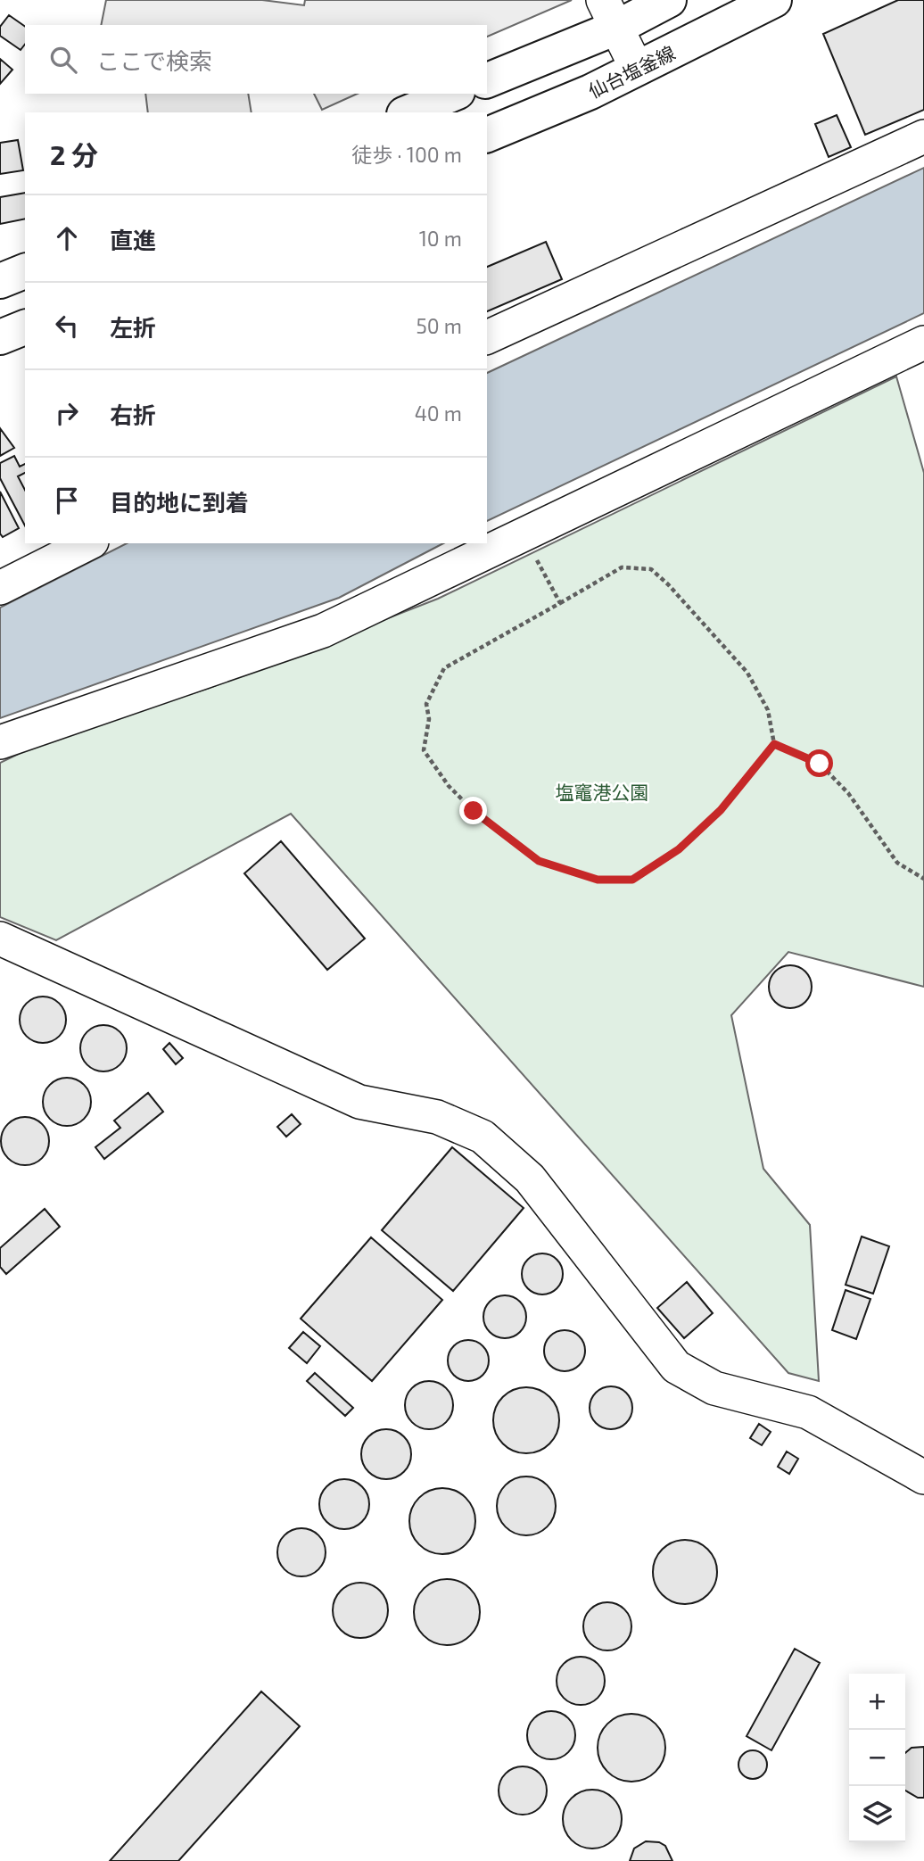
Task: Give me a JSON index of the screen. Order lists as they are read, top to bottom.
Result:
{
  "streets": {
    "main road": ["仙台塩釜線"]
  },
  "parks": ["塩竈港公園"],
  "page": {
    "search": "ここで検索",
    "heading": ["2 分", "徒歩 · 100 m"],
    "list": [
      ["直進", "10 m"],
      ["左折", "50 m"],
      ["右折", "40 m"],
      "目的地に到着"
    ],
    "map_buttons": ["+", "−"]
  }
}
